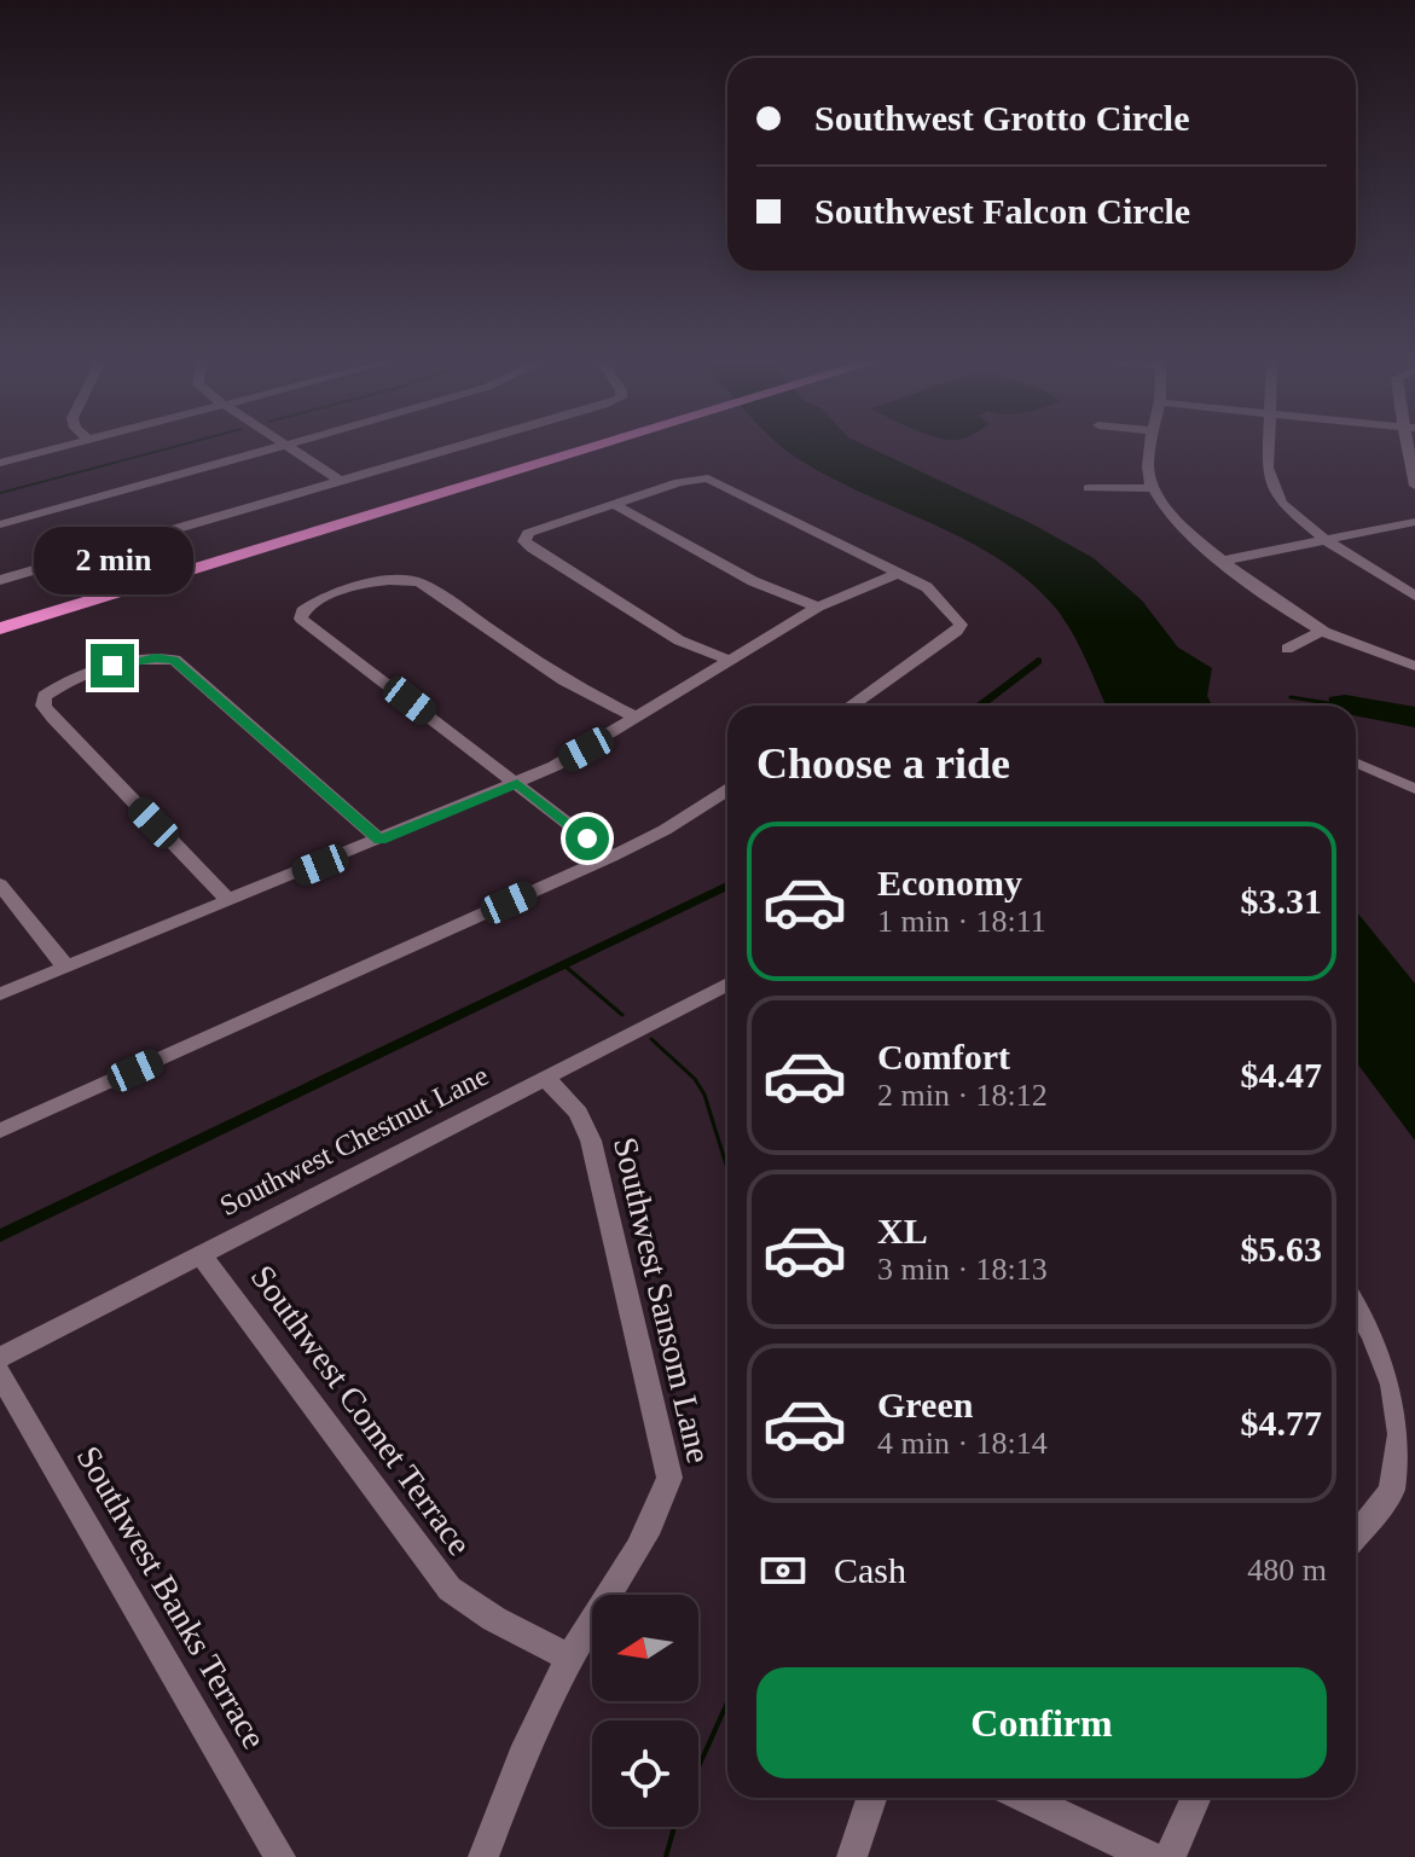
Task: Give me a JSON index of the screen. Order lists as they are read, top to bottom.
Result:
{
  "streets": {
    "street": [
      "Southwest Chestnut Lane",
      "Southwest Sansom Lane",
      "Southwest Comet Terrace",
      "Southwest Banks Terrace"
    ]
  },
  "crossings": [
    ["Southwest Chestnut Lane", "Southwest Sansom Lane"],
    ["Southwest Chestnut Lane", "Southwest Comet Terrace"],
    ["Southwest Sansom Lane", "Southwest Comet Terrace"]
  ],
  "north": "left",
  "page": {
    "banner": ["Southwest Grotto Circle", "Southwest Falcon Circle"],
    "bubble": "2 min",
    "heading": "Choose a ride",
    "list": [
      {
        "name": "Economy",
        "note": "1 min · 18:11",
        "value": "$3.31"
      },
      {
        "name": "Comfort",
        "note": "2 min · 18:12",
        "value": "$4.47"
      },
      {
        "name": "XL",
        "note": "3 min · 18:13",
        "value": "$5.63"
      },
      {
        "name": "Green",
        "note": "4 min · 18:14",
        "value": "$4.77"
      }
    ],
    "pay": ["Cash", "480 m"],
    "buttons": "Confirm"
  }
}
